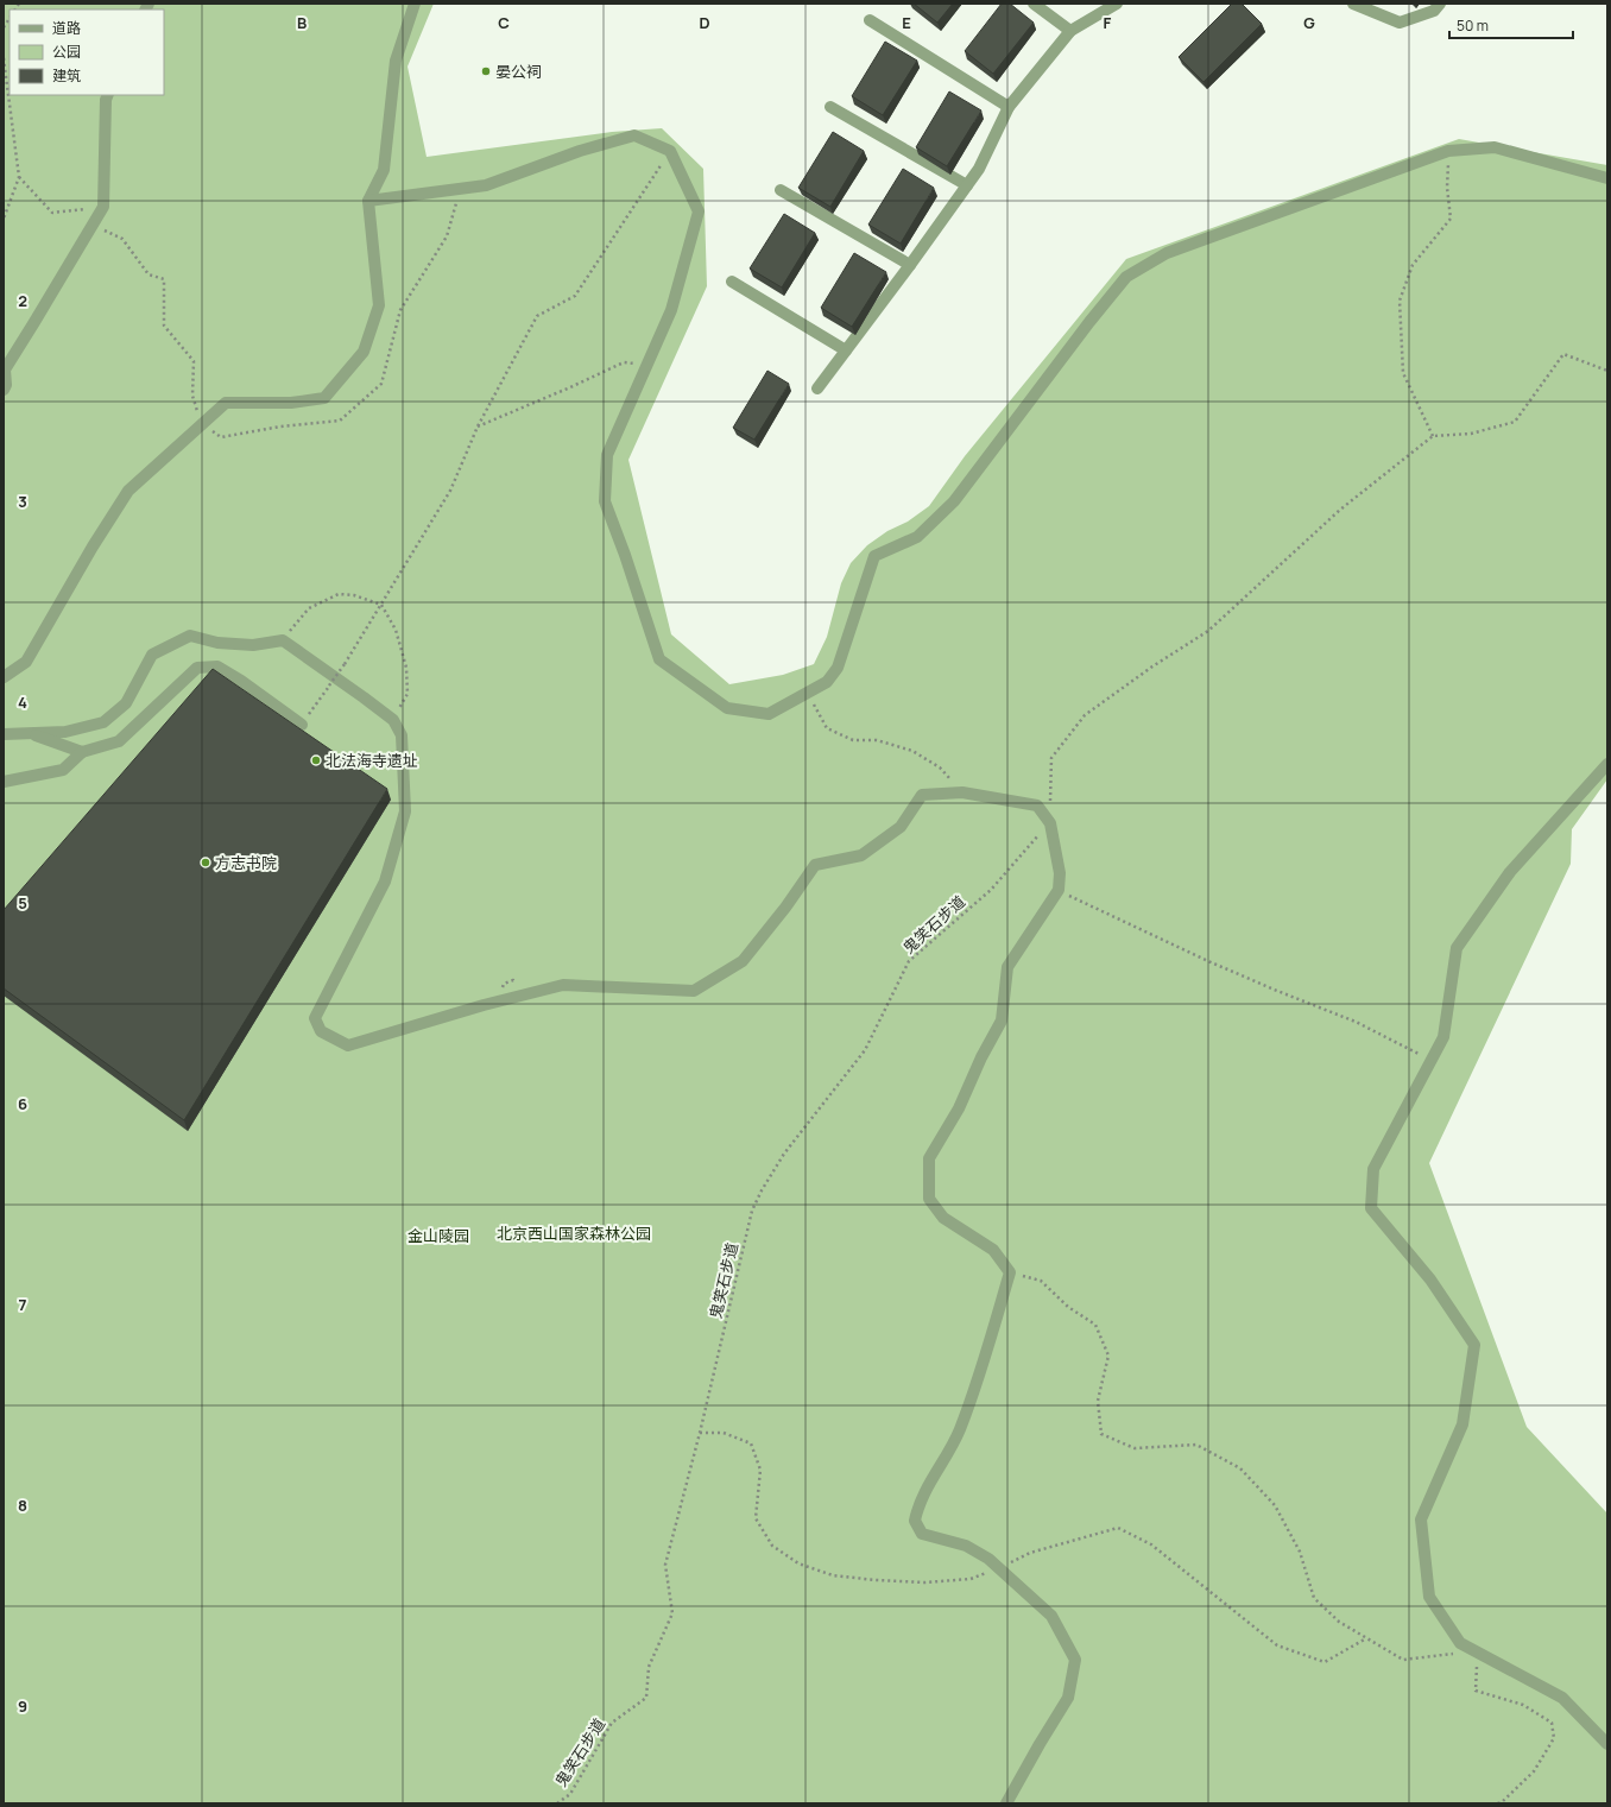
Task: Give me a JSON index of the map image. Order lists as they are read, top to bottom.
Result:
{
  "streets": {
    "path": ["鬼笑石步道"]
  },
  "parks": ["北京西山国家森林公园", "金山陵园"],
  "places": ["晏公祠", "北法海寺遗址", "方志书院"],
  "legend": ["道路", "公园", "建筑"],
  "scale_bar": "50 m",
  "grid": {
    "columns": [
      "B",
      "C",
      "D",
      "E",
      "F",
      "G"
    ],
    "rows": [
      "2",
      "3",
      "4",
      "5",
      "6",
      "7",
      "8",
      "9"
    ]
  }
}
